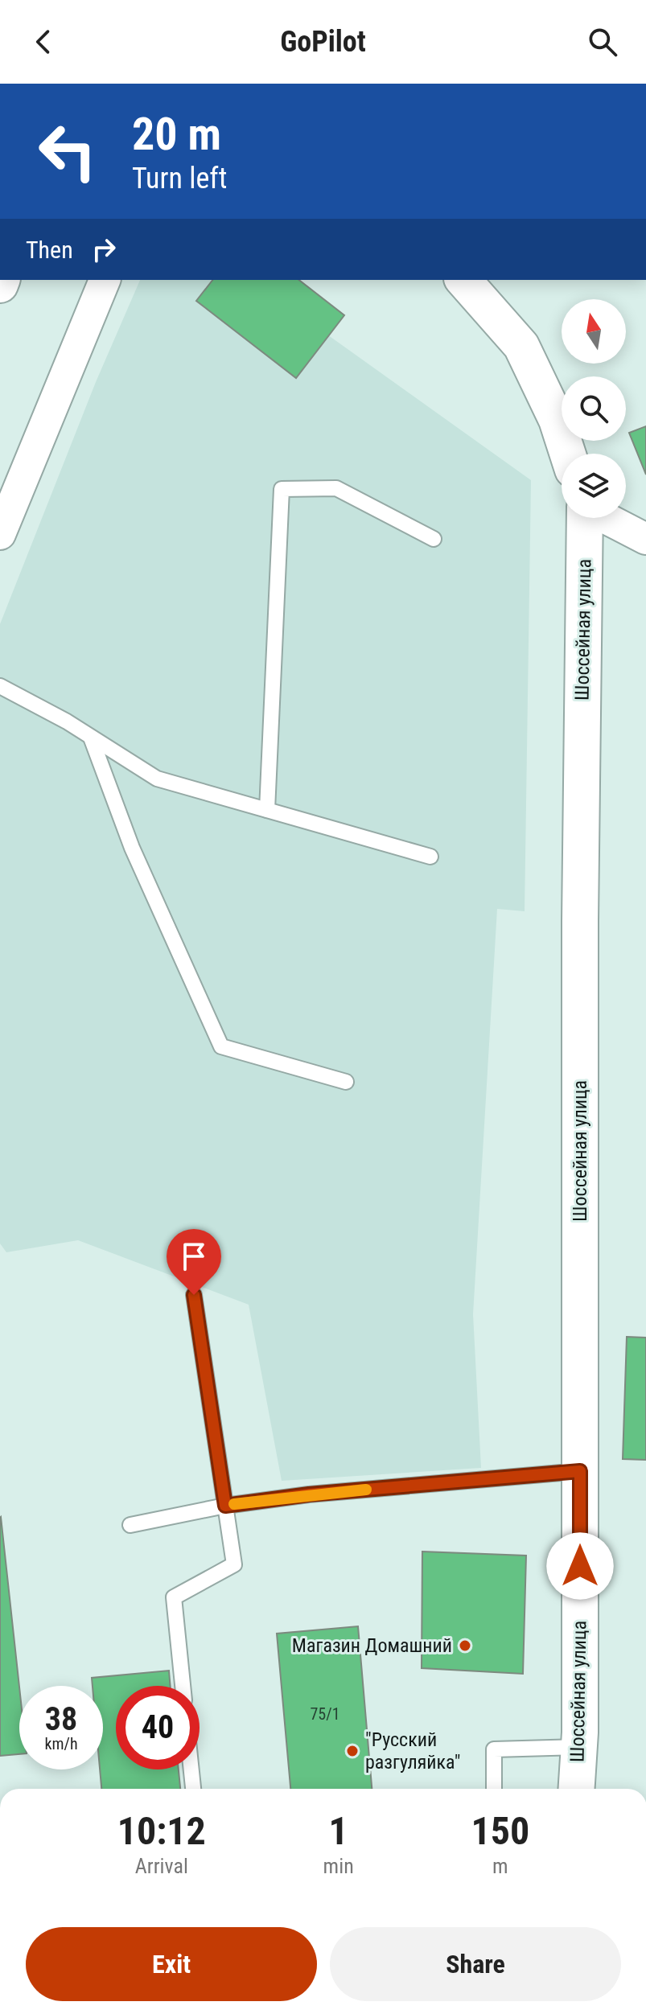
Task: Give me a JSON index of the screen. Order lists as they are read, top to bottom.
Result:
{
  "streets": {
    "street": ["Шоссейная улица"]
  },
  "places": ["Магазин Домашний", "\"Русский разгуляйка\""],
  "house_numbers": ["75/1"],
  "north": "top",
  "page": {
    "header": "GoPilot",
    "turn": ["20 m", "Turn left"],
    "then": "Then",
    "speed": "38 km/h",
    "limit": "40",
    "eta": [
      "10:12",
      "Arrival",
      "1",
      "min",
      "150",
      "m"
    ],
    "buttons": ["Exit", "Share"]
  }
}
